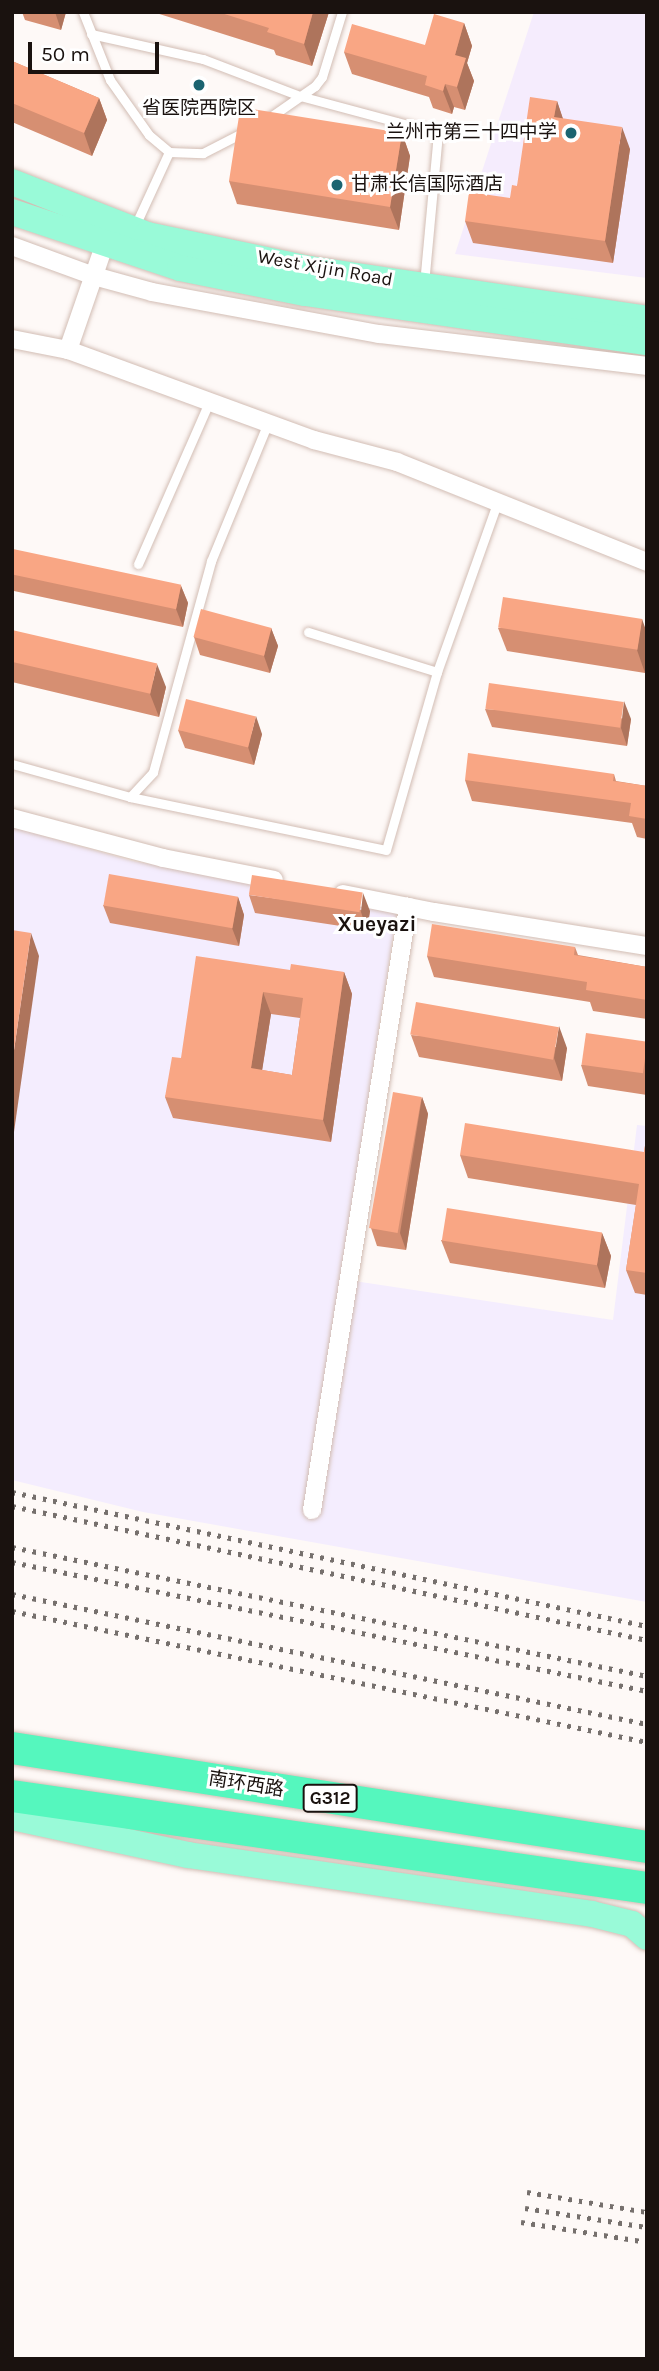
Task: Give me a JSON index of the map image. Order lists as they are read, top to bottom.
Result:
{
  "streets": {
    "highway": ["南环西路", "G312"],
    "main road": ["West Xijin Road"]
  },
  "districts": ["Xueyazi"],
  "places": ["省医院西院区", "兰州市第三十四中学", "甘肃长信国际酒店"],
  "scale_bar": "50 m"
}
